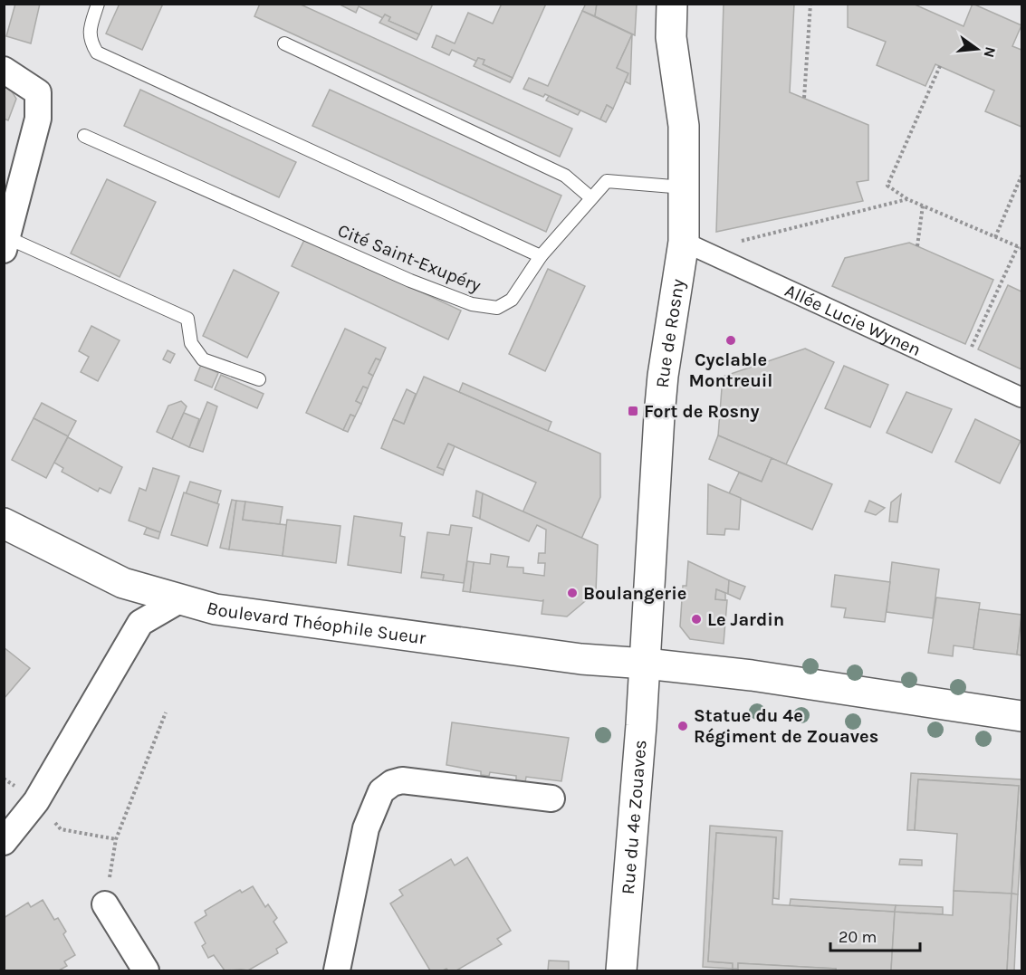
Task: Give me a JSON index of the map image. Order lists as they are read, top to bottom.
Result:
{
  "streets": {
    "main road": ["Rue de Rosny", "Boulevard Théophile Sueur", "Rue du 4e Zouaves"],
    "street": ["Allée Lucie Wynen"],
    "lane": ["Cité Saint-Exupéry"]
  },
  "crossings": [
    ["Cité Saint-Exupéry", "Rue de Rosny"],
    ["Allée Lucie Wynen", "Rue de Rosny"],
    ["Rue de Rosny", "Boulevard Théophile Sueur"],
    ["Rue de Rosny", "Rue du 4e Zouaves"],
    ["Boulevard Théophile Sueur", "Rue du 4e Zouaves"]
  ],
  "places": {
    "other": [
      "Cyclable Montreuil",
      "Boulangerie",
      "Le Jardin",
      "Statue du 4e Régiment de Zouaves"
    ],
    "transit": ["Fort de Rosny"]
  },
  "scale_bar": "20 m",
  "north": "right"
}
